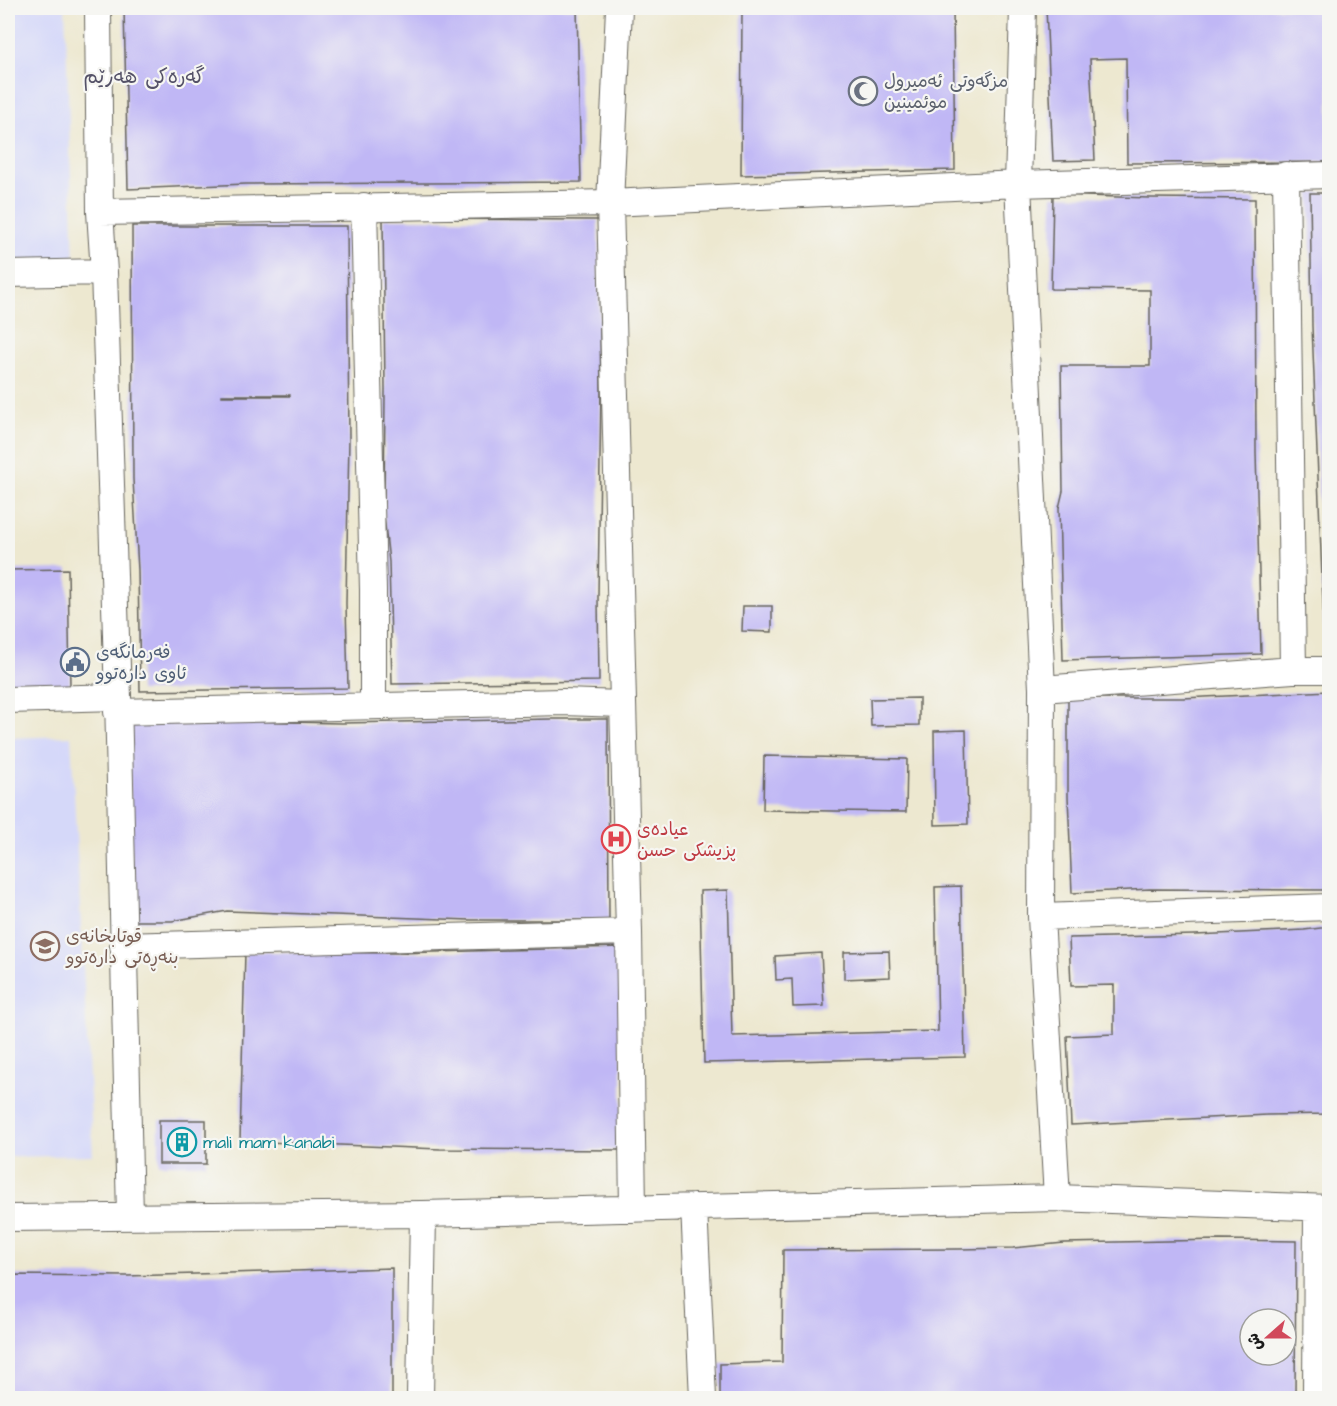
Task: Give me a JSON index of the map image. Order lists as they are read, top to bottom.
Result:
{
  "districts": ["گەرەکی هەرێم"],
  "places": {
    "mosque": ["مزگەوتی ئەمیرول موئمینین"],
    "public building": ["فەرمانگەی ئاوی دارەتوو"],
    "hospital": ["عیادەی پزیشکی حسن"],
    "school or university": ["قوتابخانەی بنەڕەتی دارەتوو"],
    "building": ["mali mam kanabi"]
  },
  "north": "left"
}
